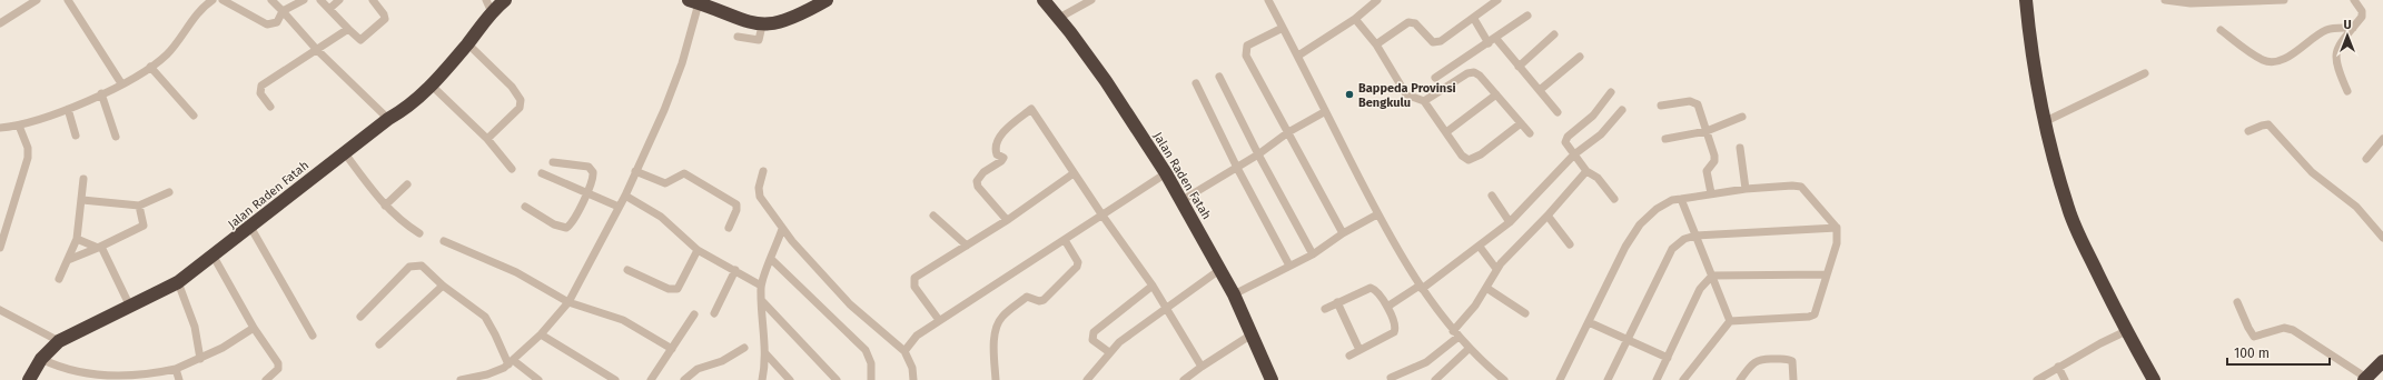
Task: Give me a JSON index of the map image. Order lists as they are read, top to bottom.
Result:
{
  "streets": {
    "highway": ["Jalan Raden Fatah"]
  },
  "places": ["Bappeda Provinsi Bengkulu"],
  "scale_bar": "100 m",
  "north": "top"
}
